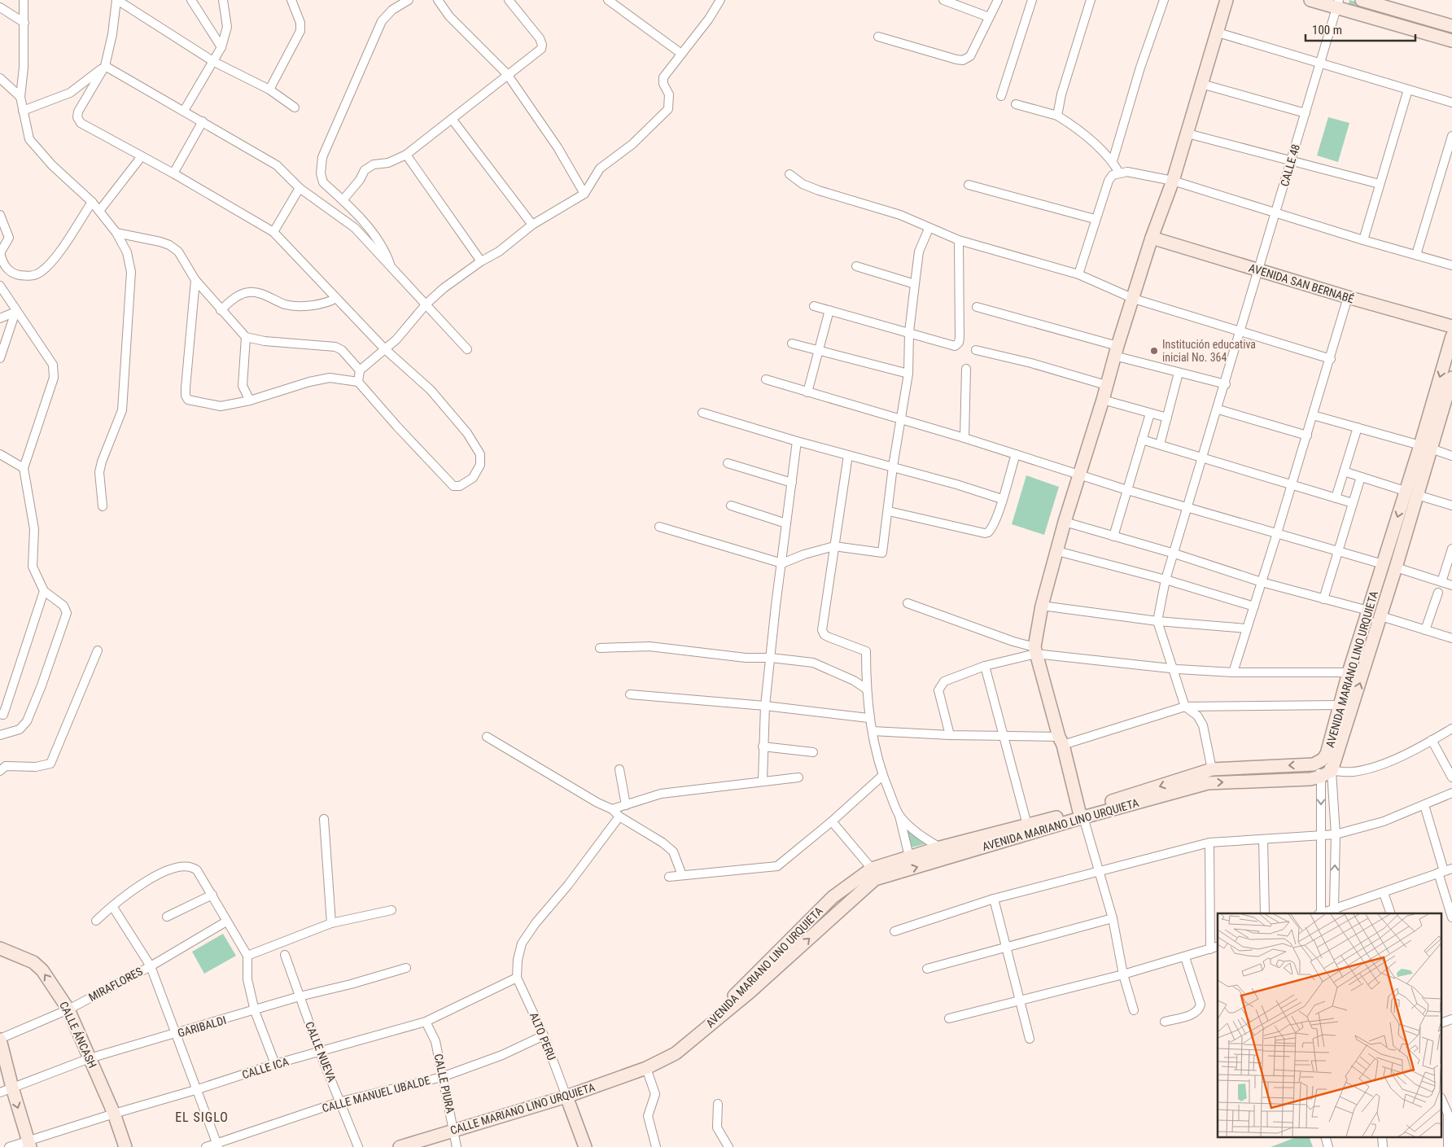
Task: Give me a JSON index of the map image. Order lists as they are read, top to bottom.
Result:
{
  "streets": {
    "main road": [
      "AVENIDA SAN BERNABÉ",
      "AVENIDA MARIANO LINO URQUIETA",
      "CALLE ÁNCASH",
      "CALLE MARIANO LINO URQUIETA"
    ],
    "street": [
      "CALLE 48",
      "MIRAFLORES",
      "GARIBALDI",
      "ALTO PERU",
      "CALLE NUEVA",
      "CALLE ICA",
      "CALLE PIURA",
      "CALLE MANUEL UBALDE"
    ]
  },
  "crossings": [
    ["CALLE 48", "AVENIDA SAN BERNABÉ"],
    ["AVENIDA MARIANO LINO URQUIETA", "CALLE MARIANO LINO URQUIETA"],
    ["MIRAFLORES", "CALLE ÁNCASH"],
    ["GARIBALDI", "CALLE ÁNCASH"],
    ["GARIBALDI", "CALLE NUEVA"],
    ["CALLE ÁNCASH", "CALLE ICA"],
    ["ALTO PERU", "CALLE ICA"],
    ["ALTO PERU", "CALLE MANUEL UBALDE"],
    ["ALTO PERU", "CALLE MARIANO LINO URQUIETA"],
    ["CALLE NUEVA", "CALLE ICA"],
    ["CALLE NUEVA", "CALLE MANUEL UBALDE"],
    ["CALLE ICA", "CALLE PIURA"],
    ["CALLE PIURA", "CALLE MANUEL UBALDE"],
    ["CALLE PIURA", "CALLE MARIANO LINO URQUIETA"]
  ],
  "one_way": ["CALLE ÁNCASH"],
  "districts": ["EL SIGLO"],
  "places": ["Institución educativa inicial No. 364"],
  "scale_bar": "100 m"
}
